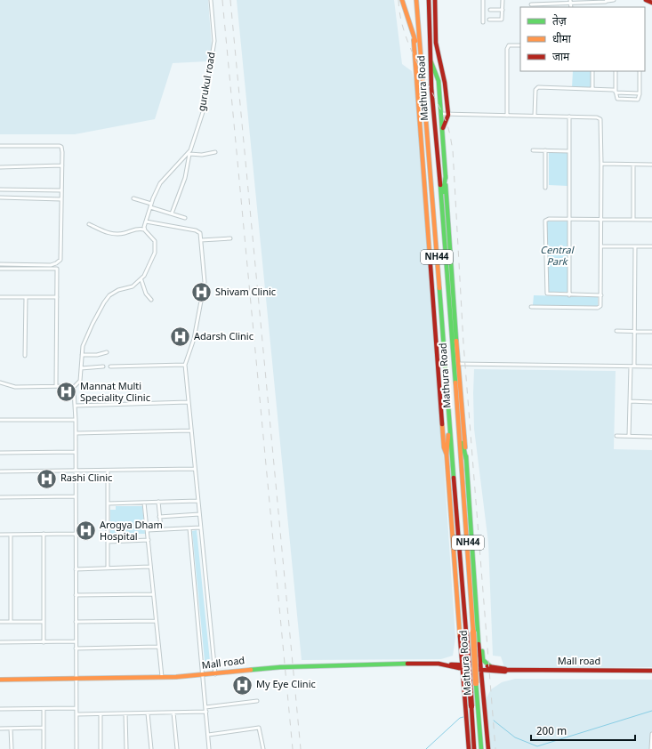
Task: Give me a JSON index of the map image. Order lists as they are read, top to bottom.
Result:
{
  "streets": {
    "main road": ["Mathura Road", "NH44", "Mall road"],
    "street": ["gurukul road"]
  },
  "parks": ["Central Park"],
  "places": {
    "hospital": [
      "Shivam Clinic",
      "Adarsh Clinic",
      "Mannat Multi Speciality Clinic",
      "Rashi Clinic",
      "Arogya Dham Hospital",
      "My Eye Clinic"
    ]
  },
  "legend": ["तेज़", "धीमा", "जाम"],
  "scale_bar": "200 m"
}
